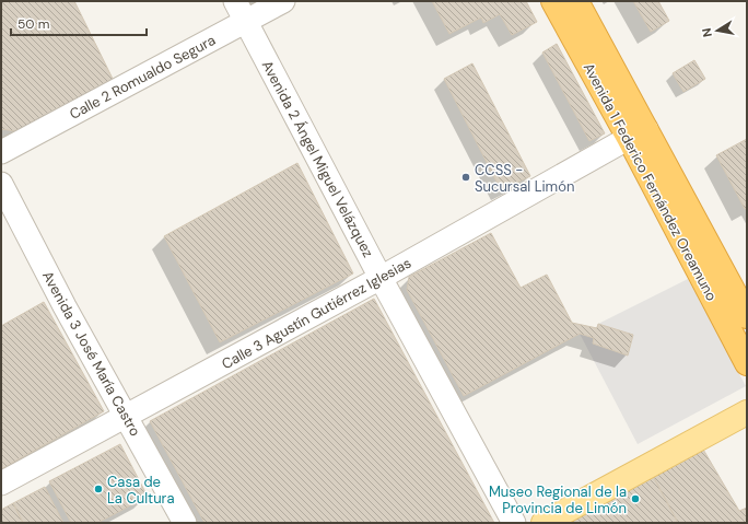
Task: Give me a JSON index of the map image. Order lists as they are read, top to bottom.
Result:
{
  "streets": {
    "highway": ["Avenida 1 Federico Fernández Oreamuno"],
    "street": [
      "Calle 2 Romualdo Segura",
      "Avenida 2 Ángel Miguel Velázquez",
      "Calle 3 Agustín Gutiérrez Iglesias",
      "Avenida 3 José María Castro"
    ]
  },
  "crossings": [
    ["Calle 2 Romualdo Segura", "Avenida 2 Ángel Miguel Velázquez"],
    ["Avenida 2 Ángel Miguel Velázquez", "Calle 3 Agustín Gutiérrez Iglesias"],
    ["Avenida 1 Federico Fernández Oreamuno", "Calle 3 Agustín Gutiérrez Iglesias"],
    ["Calle 3 Agustín Gutiérrez Iglesias", "Avenida 3 José María Castro"]
  ],
  "places": ["CCSS - Sucursal Limón", "Casa de La Cultura", "Museo Regional de la Provincia de Limón"],
  "scale_bar": "50 m",
  "north": "left"
}
